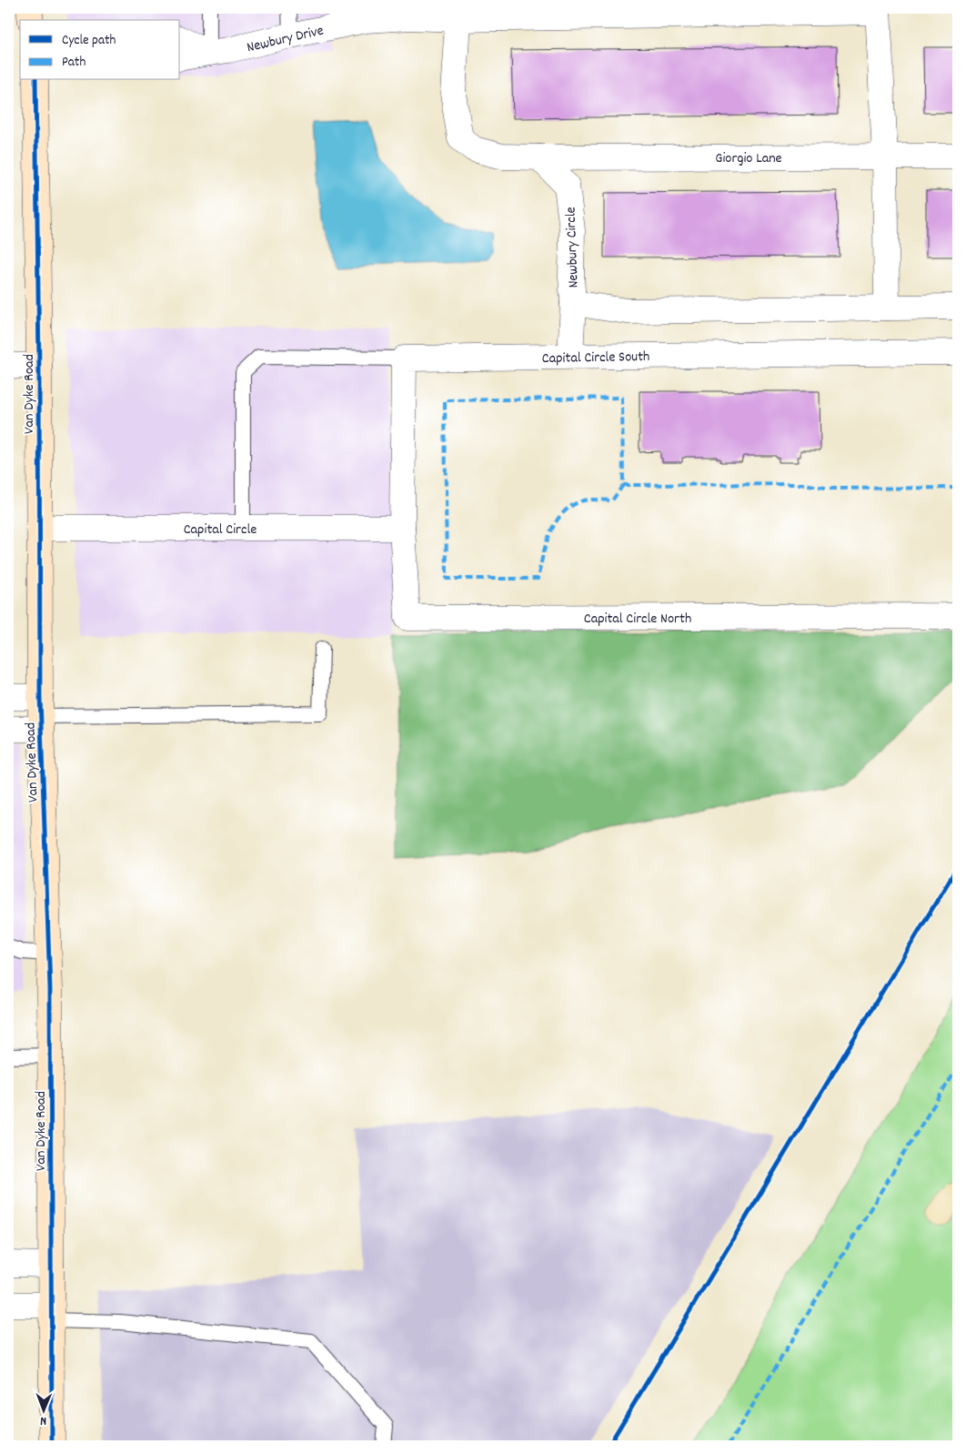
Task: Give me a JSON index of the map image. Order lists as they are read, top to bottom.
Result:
{
  "streets": {
    "street": [
      "Newbury Drive",
      "Giorgio Lane",
      "Newbury Circle",
      "Capital Circle South",
      "Van Dyke Road",
      "Capital Circle",
      "Capital Circle North"
    ]
  },
  "crossings": [
    ["Giorgio Lane", "Newbury Circle"],
    ["Van Dyke Road", "Capital Circle"],
    ["Capital Circle", "Capital Circle North"]
  ],
  "legend": ["Cycle path", "Path"],
  "north": "bottom"
}
